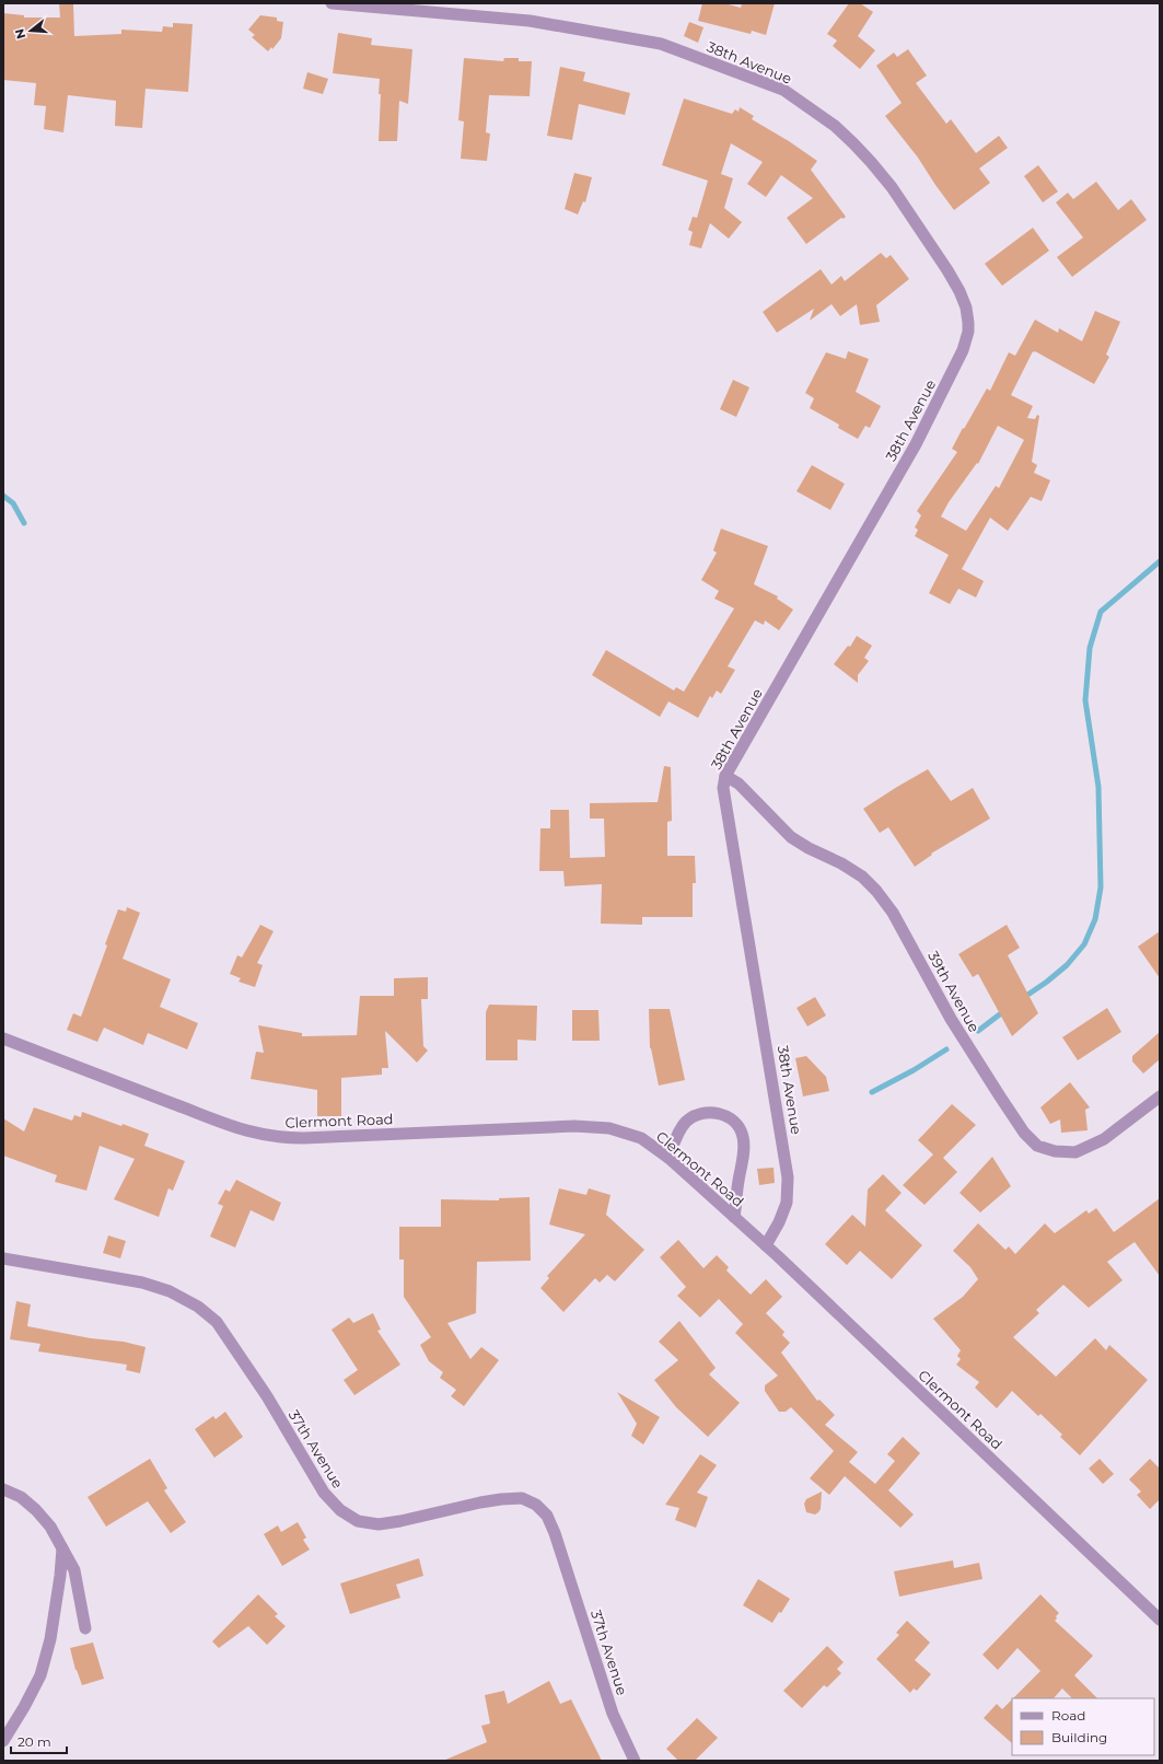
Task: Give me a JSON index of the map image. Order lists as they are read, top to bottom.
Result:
{
  "streets": {
    "street": [
      "38th Avenue",
      "39th Avenue",
      "Clermont Road",
      "37th Avenue"
    ]
  },
  "crossings": [
    ["38th Avenue", "39th Avenue"],
    ["38th Avenue", "Clermont Road"]
  ],
  "legend": ["Road", "Building"],
  "scale_bar": "20 m",
  "north": "left"
}
